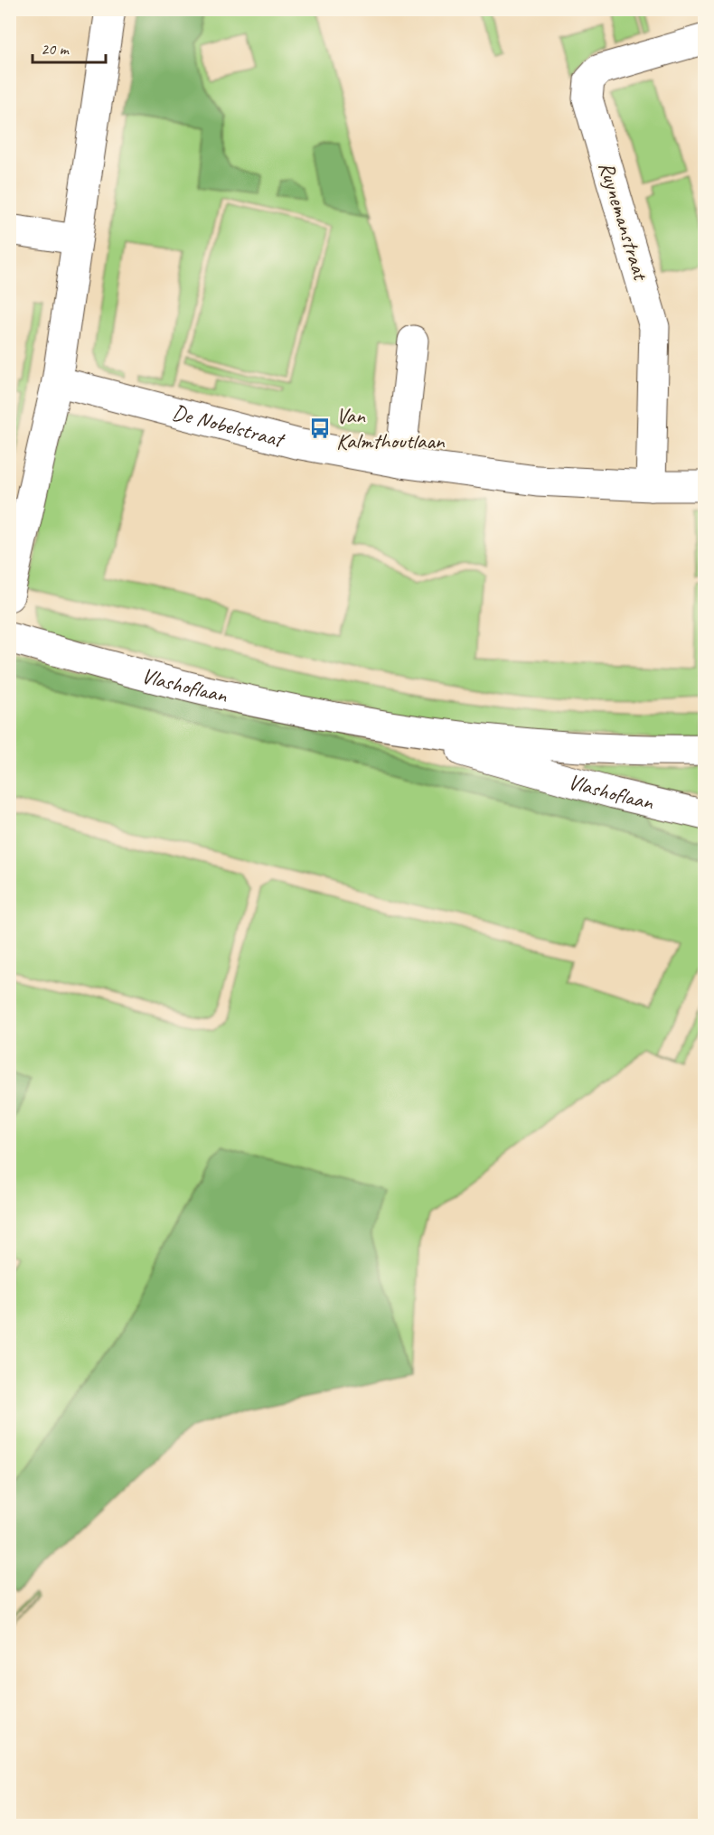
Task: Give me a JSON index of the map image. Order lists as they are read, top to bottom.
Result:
{
  "streets": {
    "street": ["Ruynemanstraat", "De Nobelstraat", "Vlashoflaan"]
  },
  "crossings": [
    ["Ruynemanstraat", "De Nobelstraat"]
  ],
  "places": {
    "bus stop": ["Van Kalmthoutlaan"]
  },
  "scale_bar": "20 m"
}
